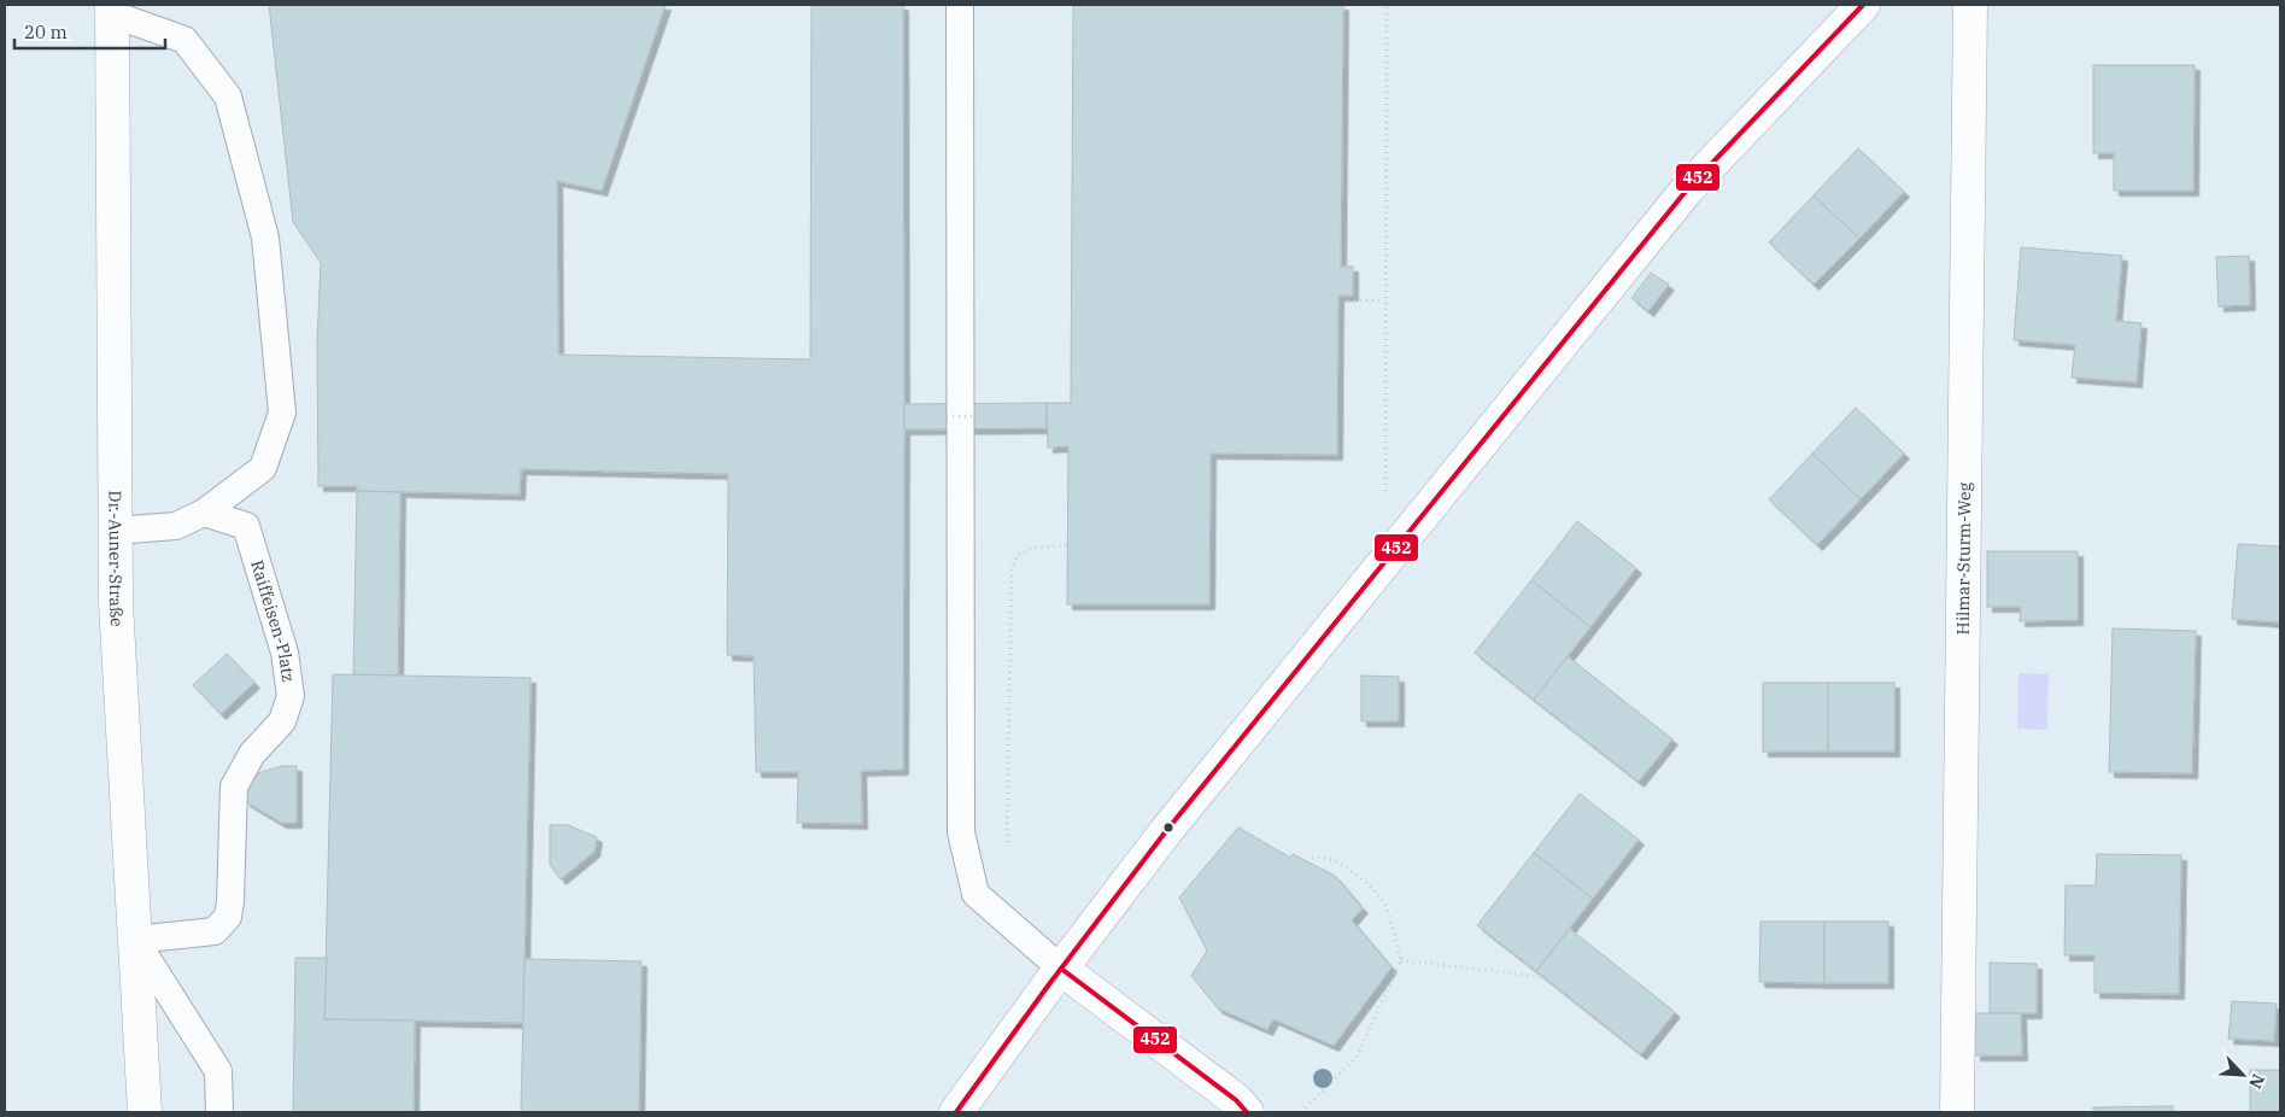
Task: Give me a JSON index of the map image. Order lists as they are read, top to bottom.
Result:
{
  "streets": {
    "street": ["Dr.-Auner-Straße", "Hilmar-Sturm-Weg"],
    "lane": ["Raiffeisen-Platz"]
  },
  "crossings": [
    ["Dr.-Auner-Straße", "Raiffeisen-Platz"]
  ],
  "lines": ["transit line 452"],
  "scale_bar": "20 m",
  "north": "bottom right"
}
